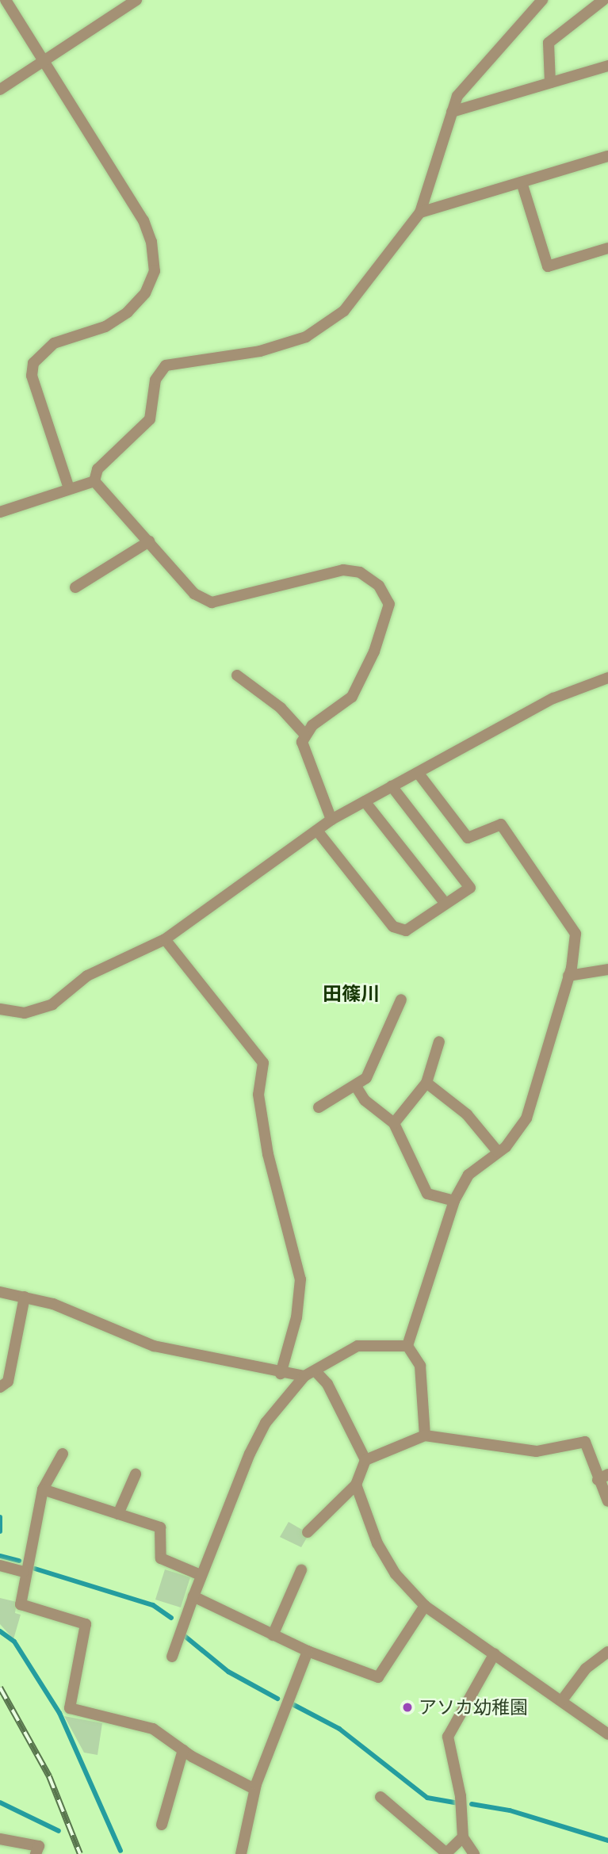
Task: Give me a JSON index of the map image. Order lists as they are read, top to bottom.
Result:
{
  "districts": ["田篠川"],
  "places": ["アソカ幼稚園"]
}
